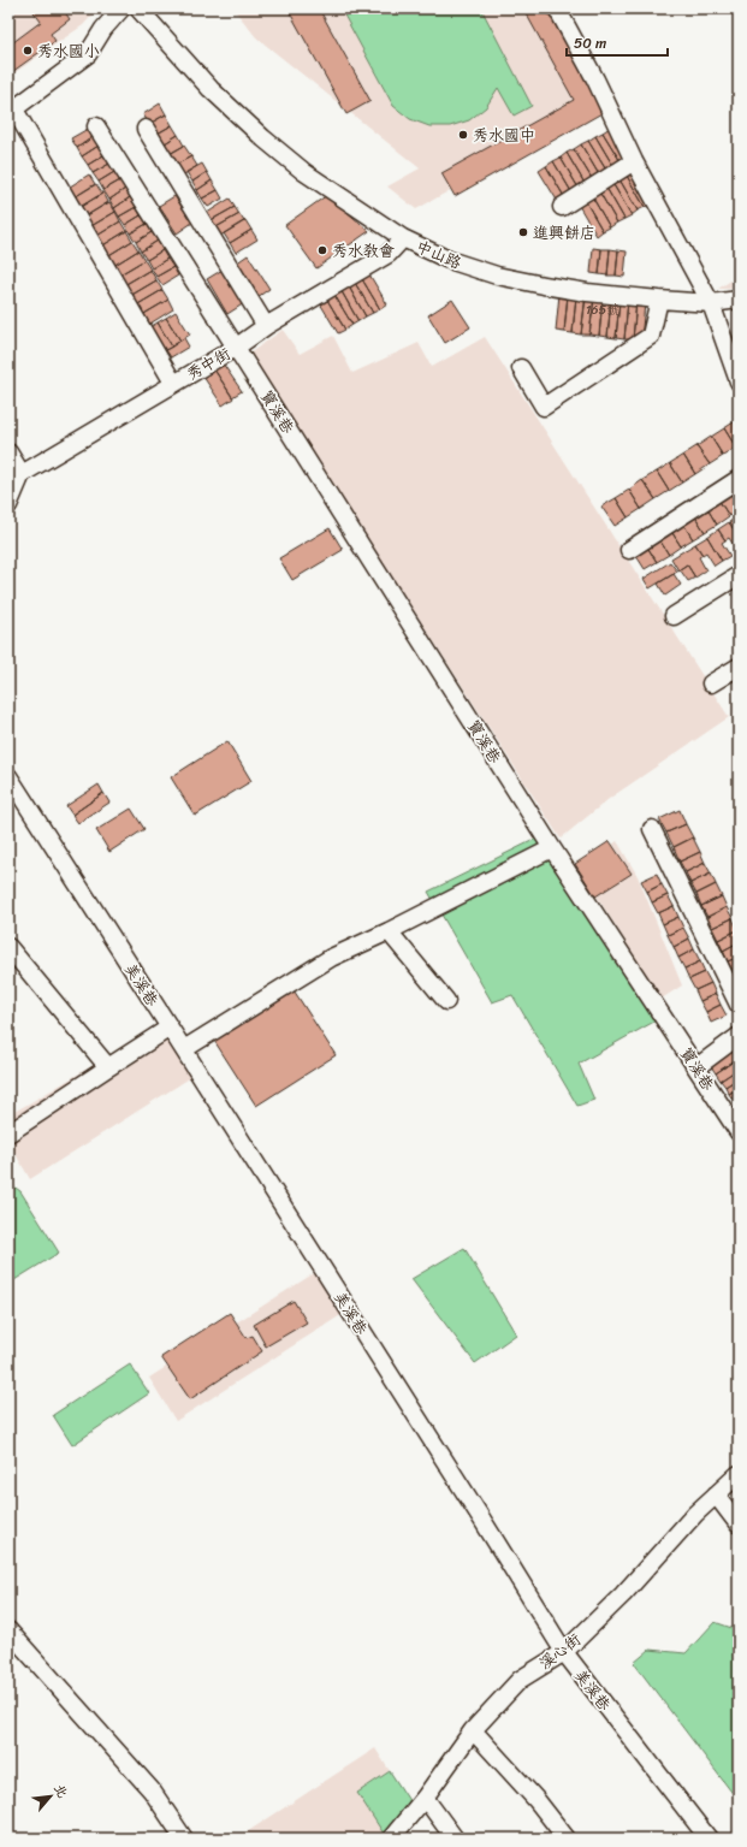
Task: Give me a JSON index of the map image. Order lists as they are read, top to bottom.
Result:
{
  "streets": {
    "street": [
      "中山路",
      "秀中街",
      "寶溪巷",
      "美溪巷",
      "溪心街"
    ]
  },
  "crossings": [
    ["中山路", "秀中街"],
    ["秀中街", "寶溪巷"],
    ["美溪巷", "溪心街"]
  ],
  "places": [
    "秀水國小",
    "秀水國中",
    "進興餅店",
    "秀水教會"
  ],
  "house_numbers": ["165號"],
  "scale_bar": "50 m",
  "north": "top right"
}
